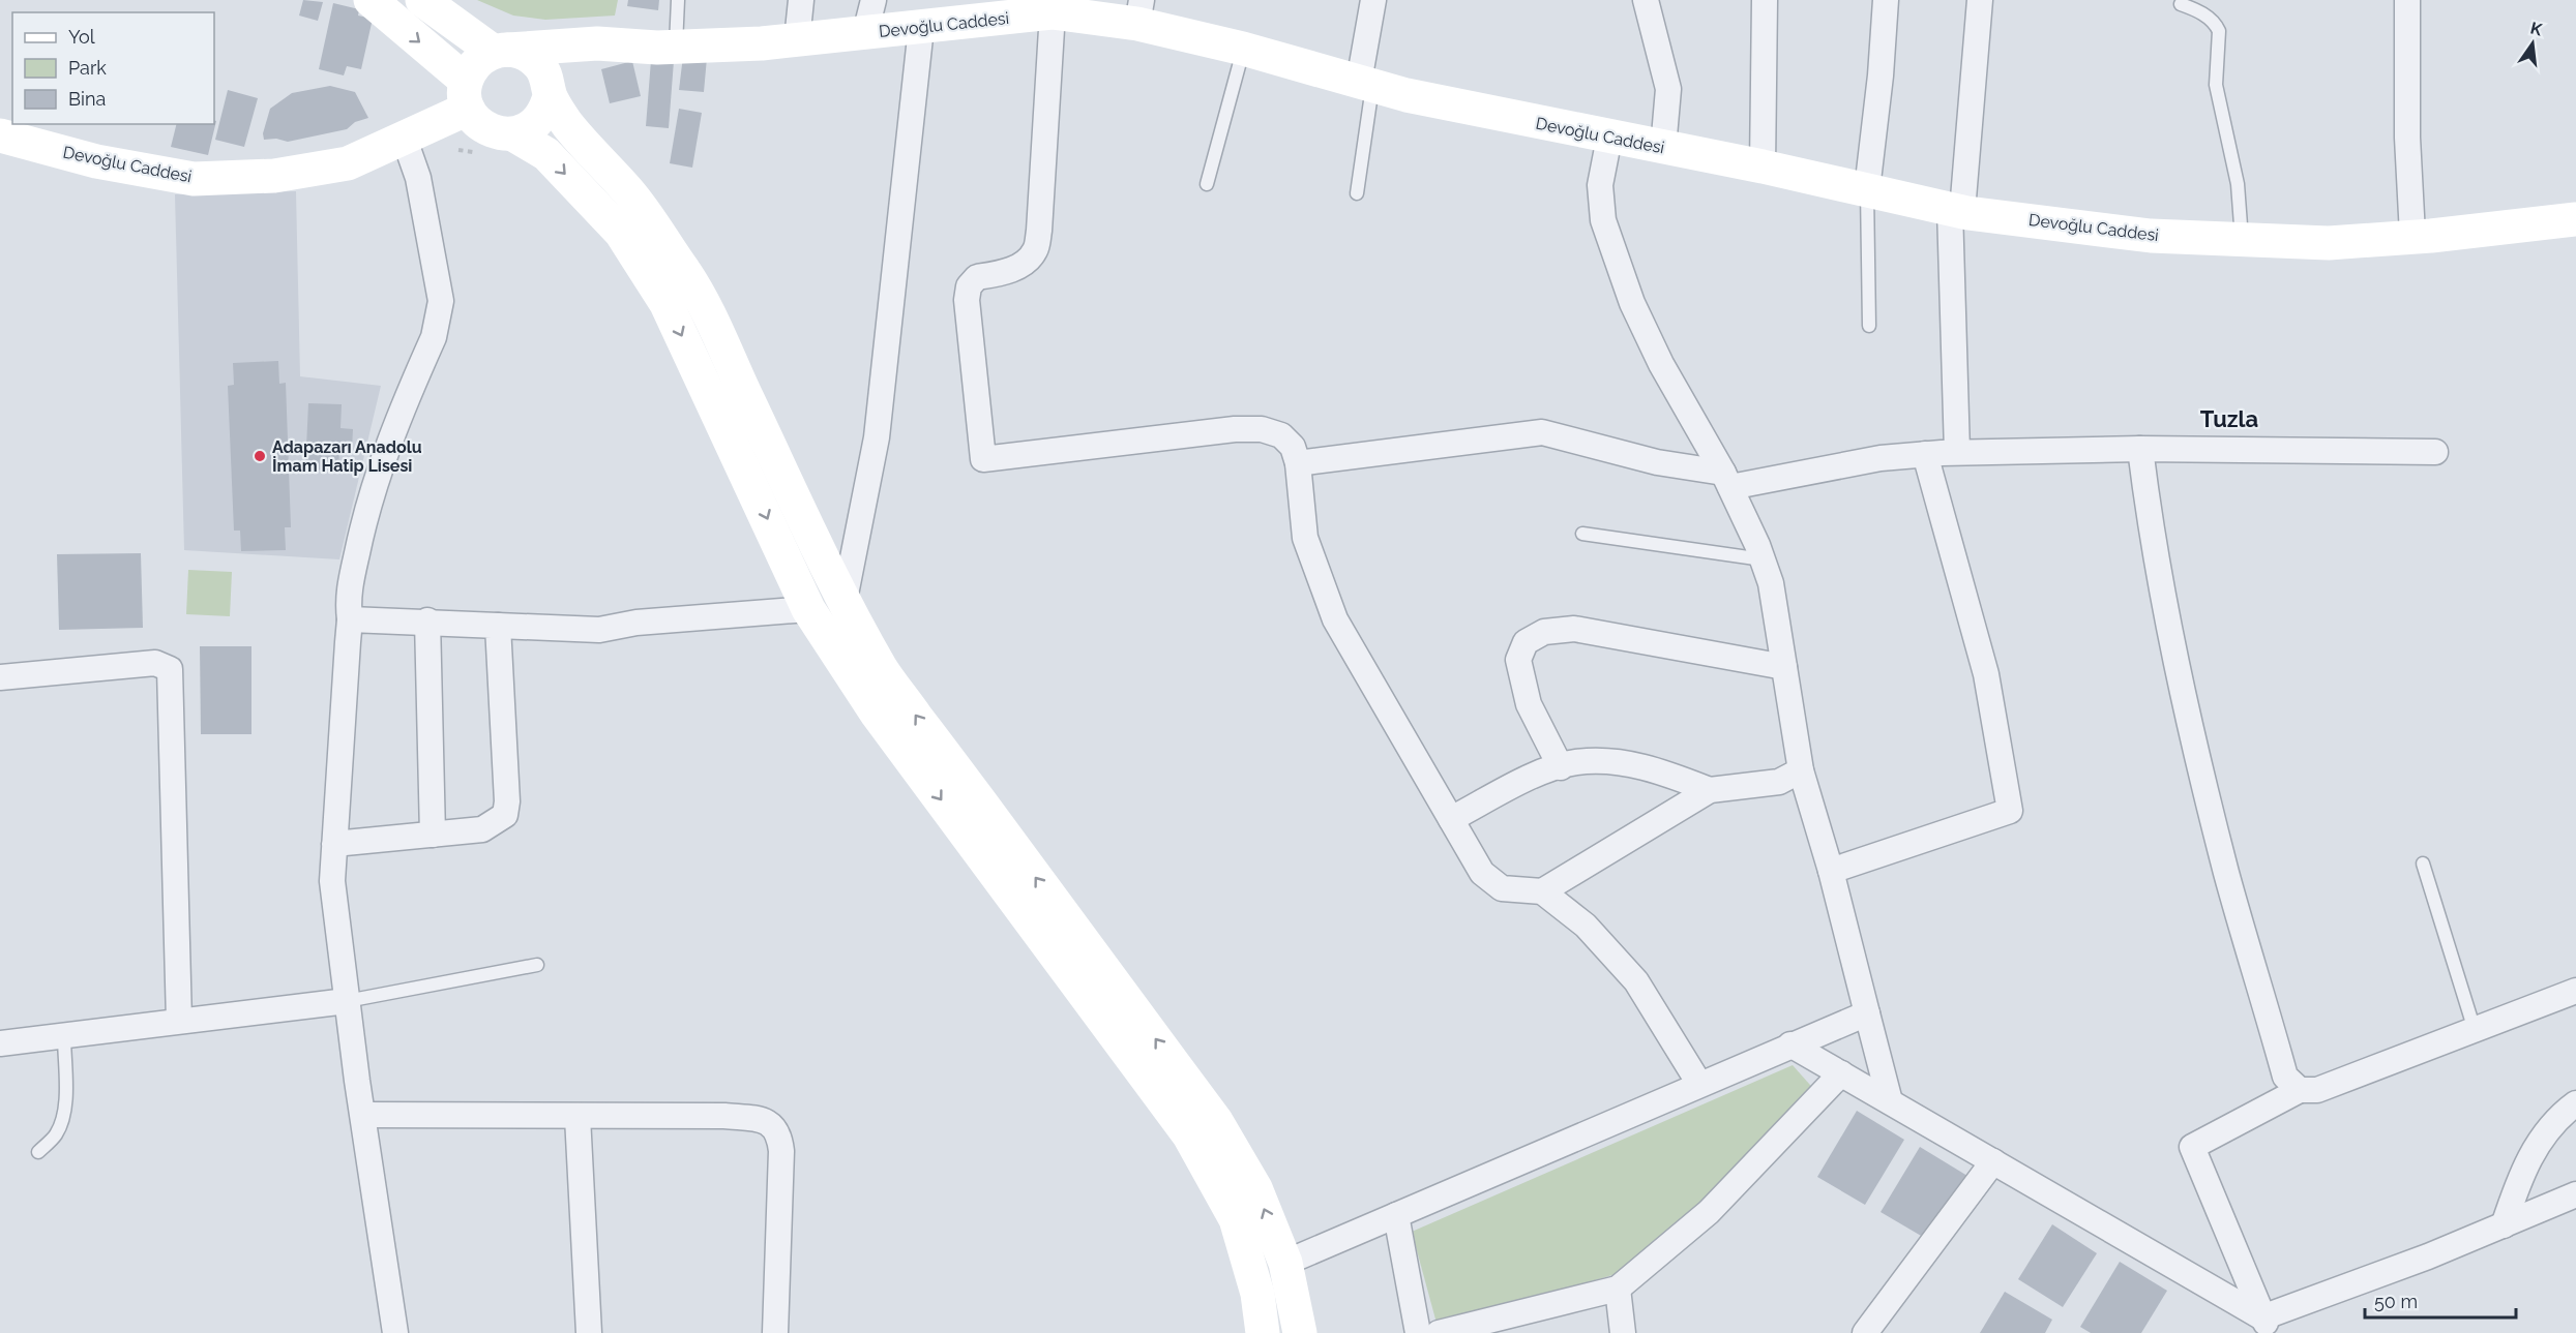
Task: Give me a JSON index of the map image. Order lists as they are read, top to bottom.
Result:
{
  "streets": {
    "street": ["Devoğlu Caddesi"]
  },
  "districts": ["Tuzla"],
  "places": ["Adapazarı Anadolu İmam Hatip Lisesi"],
  "legend": ["Yol", "Park", "Bina"],
  "scale_bar": "50 m",
  "north": "top"
}
